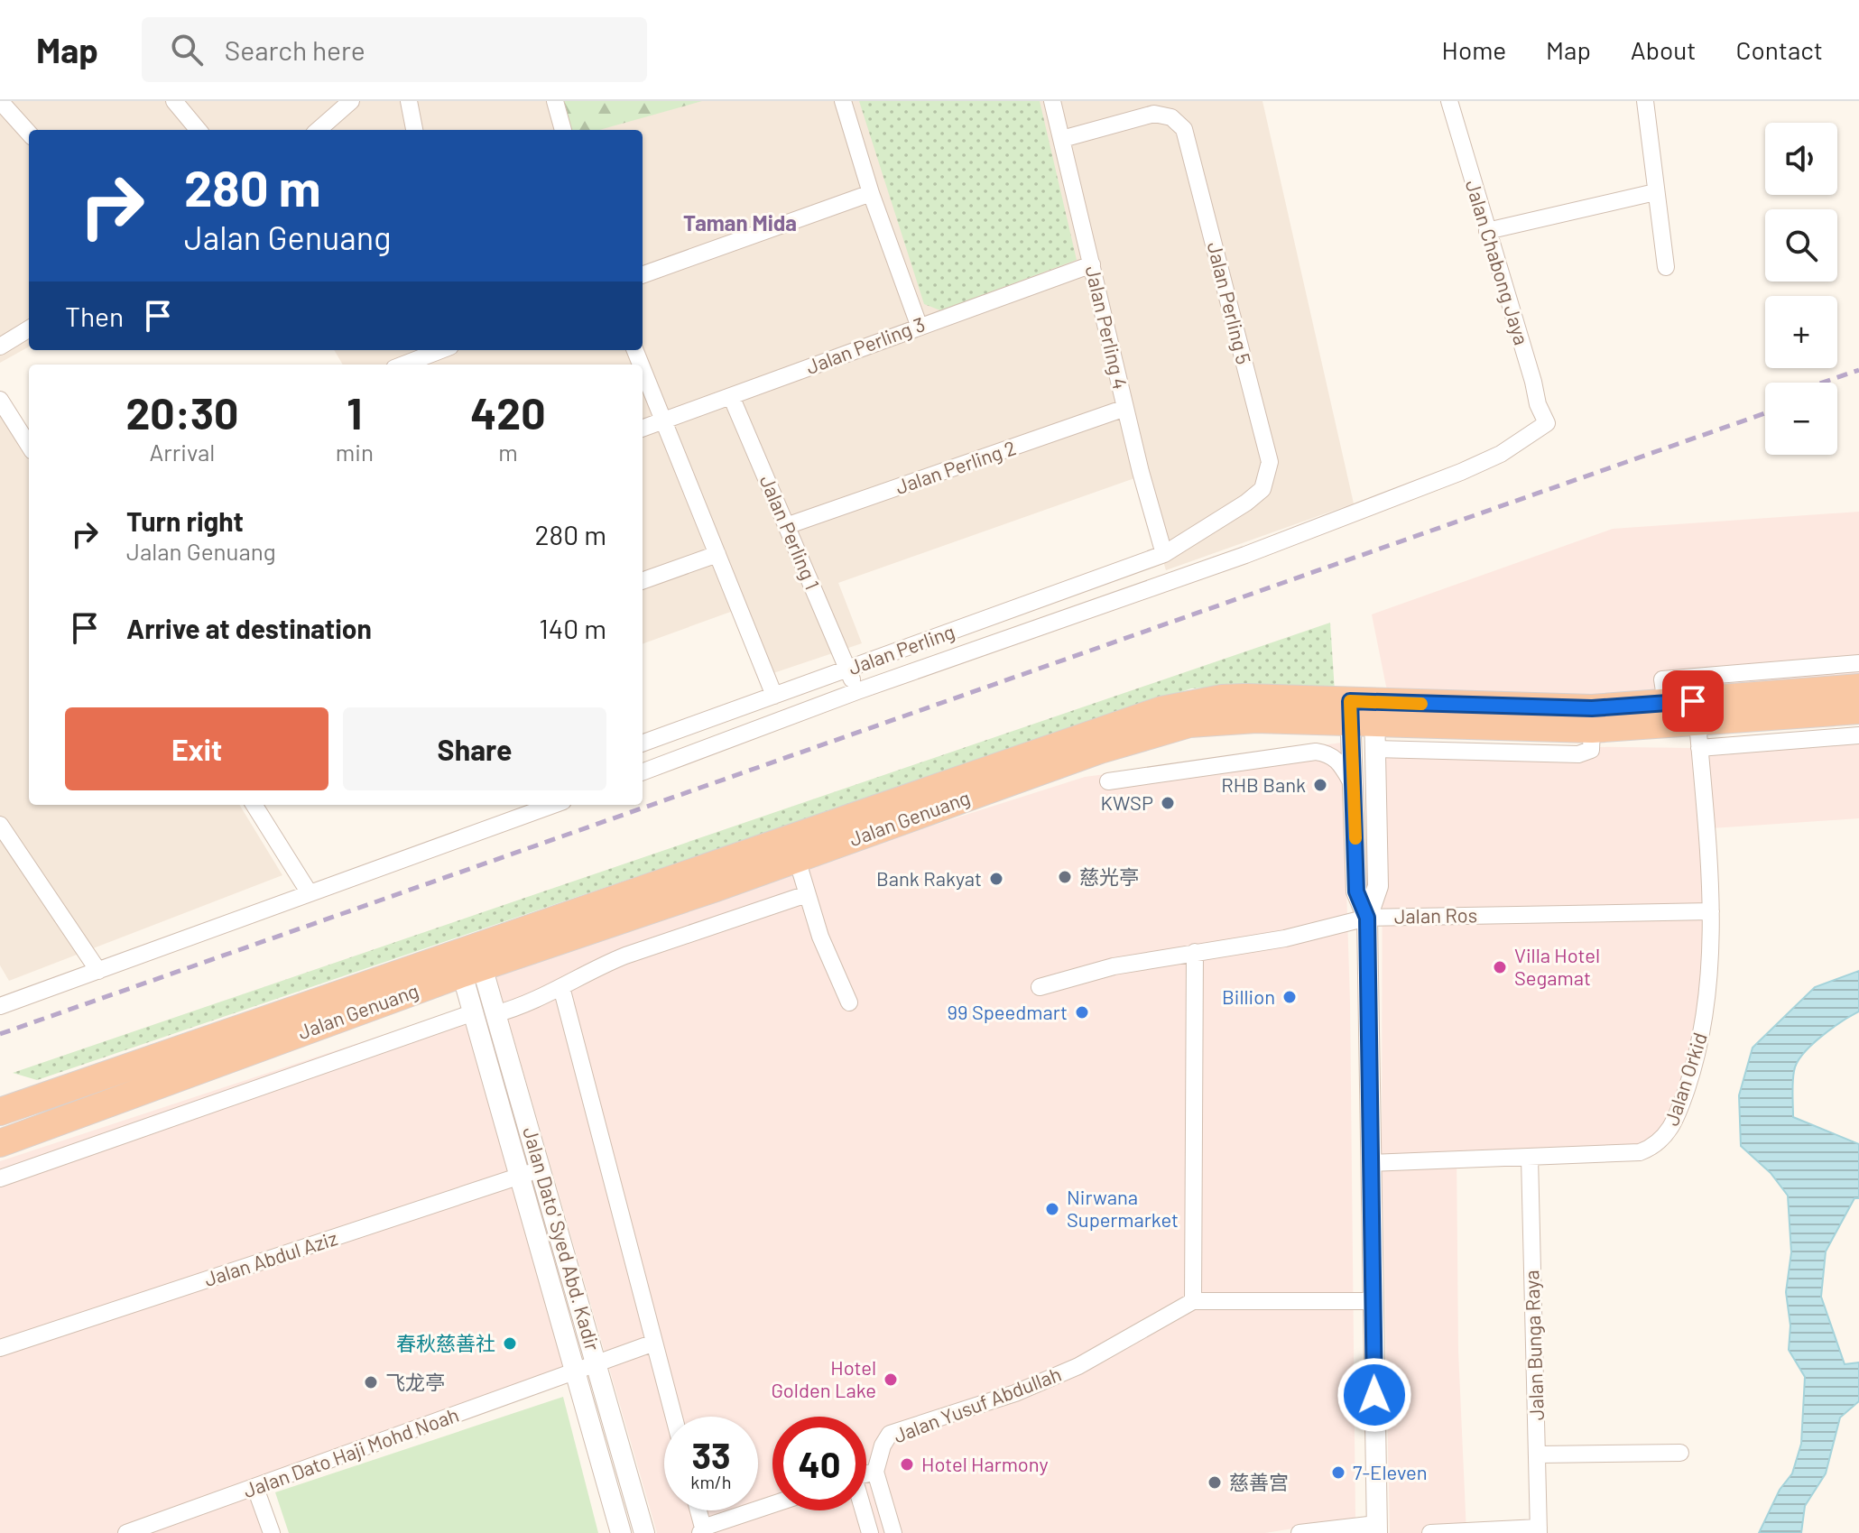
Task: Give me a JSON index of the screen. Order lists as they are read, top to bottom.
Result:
{
  "streets": {
    "highway": ["Jalan Genuang"],
    "street": [
      "Jalan Chabong Jaya",
      "Jalan Perling 5",
      "Jalan Perling 4",
      "Jalan Perling 3",
      "Jalan Perling 2",
      "Jalan Perling 1",
      "Jalan Perling",
      "Jalan Ros",
      "Jalan Orkid",
      "Jalan Dato' Syed Abd. Kadir",
      "Jalan Abdul Aziz",
      "Jalan Bunga Raya",
      "Jalan Yusuf Abdullah",
      "Jalan Dato Haji Mohd Noah"
    ]
  },
  "crossings": [
    ["Jalan Chabong Jaya", "Jalan Perling 1"],
    ["Jalan Perling 5", "Jalan Perling 4"],
    ["Jalan Perling 5", "Jalan Perling"],
    ["Jalan Perling 4", "Jalan Perling 3"],
    ["Jalan Perling 4", "Jalan Perling 2"],
    ["Jalan Perling 4", "Jalan Perling"],
    ["Jalan Perling 3", "Jalan Perling 1"],
    ["Jalan Perling 2", "Jalan Perling 1"],
    ["Jalan Perling 1", "Jalan Perling"],
    ["Jalan Genuang", "Jalan Orkid"],
    ["Jalan Genuang", "Jalan Dato' Syed Abd. Kadir"],
    ["Jalan Ros", "Jalan Orkid"],
    ["Jalan Orkid", "Jalan Bunga Raya"],
    ["Jalan Dato' Syed Abd. Kadir", "Jalan Abdul Aziz"],
    ["Jalan Dato' Syed Abd. Kadir", "Jalan Dato Haji Mohd Noah"]
  ],
  "districts": ["Taman Mida"],
  "places": [
    "RHB Bank",
    "KWSP",
    "慈光亭",
    "Bank Rakyat",
    "Villa Hotel Segamat",
    "Billion",
    "99 Speedmart",
    "Nirwana Supermarket",
    "春秋慈善社",
    "Hotel Golden Lake",
    "飞龙亭",
    "Hotel Harmony",
    "7-Eleven",
    "慈善宫"
  ],
  "page": {
    "header": "Map",
    "search": "Search here",
    "nav": [
      "Home",
      "Map",
      "About",
      "Contact"
    ],
    "map_buttons": ["+", "−"],
    "turn": ["280 m", "Jalan Genuang"],
    "then": "Then",
    "eta": [
      "20:30",
      "Arrival",
      "1",
      "min",
      "420",
      "m"
    ],
    "list": [
      {
        "name": "Turn right",
        "note": "Jalan Genuang",
        "value": "280 m"
      },
      {
        "name": "Arrive at destination",
        "value": "140 m"
      }
    ],
    "buttons": ["Exit", "Share"],
    "speed": "33 km/h",
    "limit": "40"
  }
}
